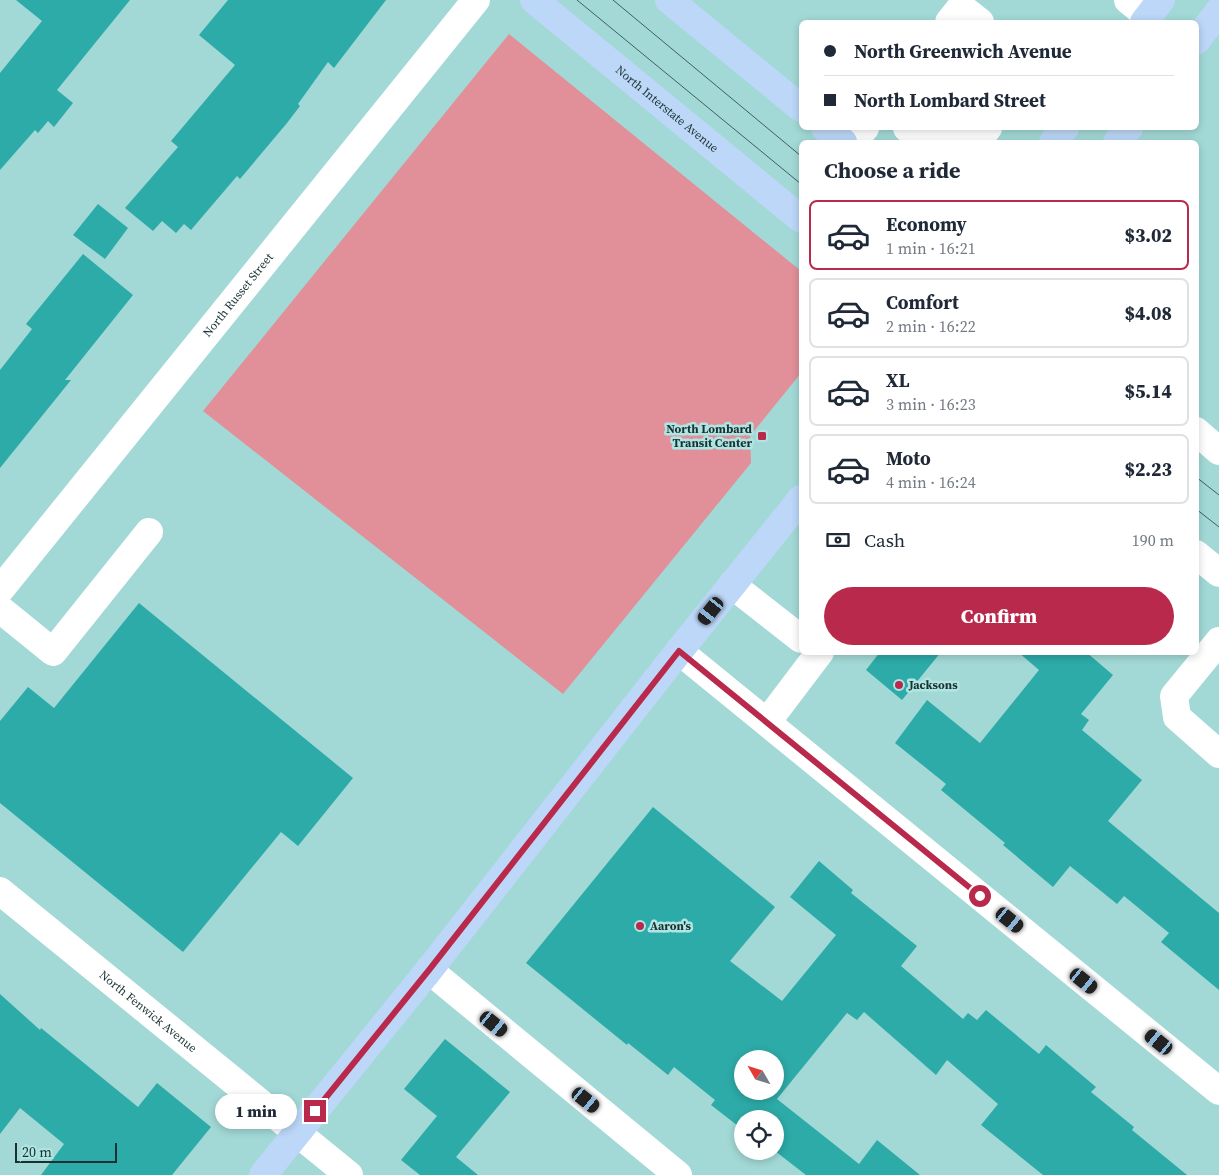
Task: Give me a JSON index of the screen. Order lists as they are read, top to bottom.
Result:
{
  "streets": {
    "main road": ["North Interstate Avenue"],
    "street": ["North Russet Street", "North Fenwick Avenue"]
  },
  "places": {
    "transit": ["North Lombard Transit Center"],
    "other": ["Jacksons", "Aaron's"]
  },
  "scale_bar": "20 m",
  "north": "top left",
  "page": {
    "banner": ["North Greenwich Avenue", "North Lombard Street"],
    "heading": "Choose a ride",
    "list": [
      {
        "name": "Economy",
        "note": "1 min · 16:21",
        "value": "$3.02"
      },
      {
        "name": "Comfort",
        "note": "2 min · 16:22",
        "value": "$4.08"
      },
      {
        "name": "XL",
        "note": "3 min · 16:23",
        "value": "$5.14"
      },
      {
        "name": "Moto",
        "note": "4 min · 16:24",
        "value": "$2.23"
      }
    ],
    "pay": ["Cash", "190 m"],
    "buttons": "Confirm",
    "bubble": "1 min",
    "scale": "20 m"
  }
}
